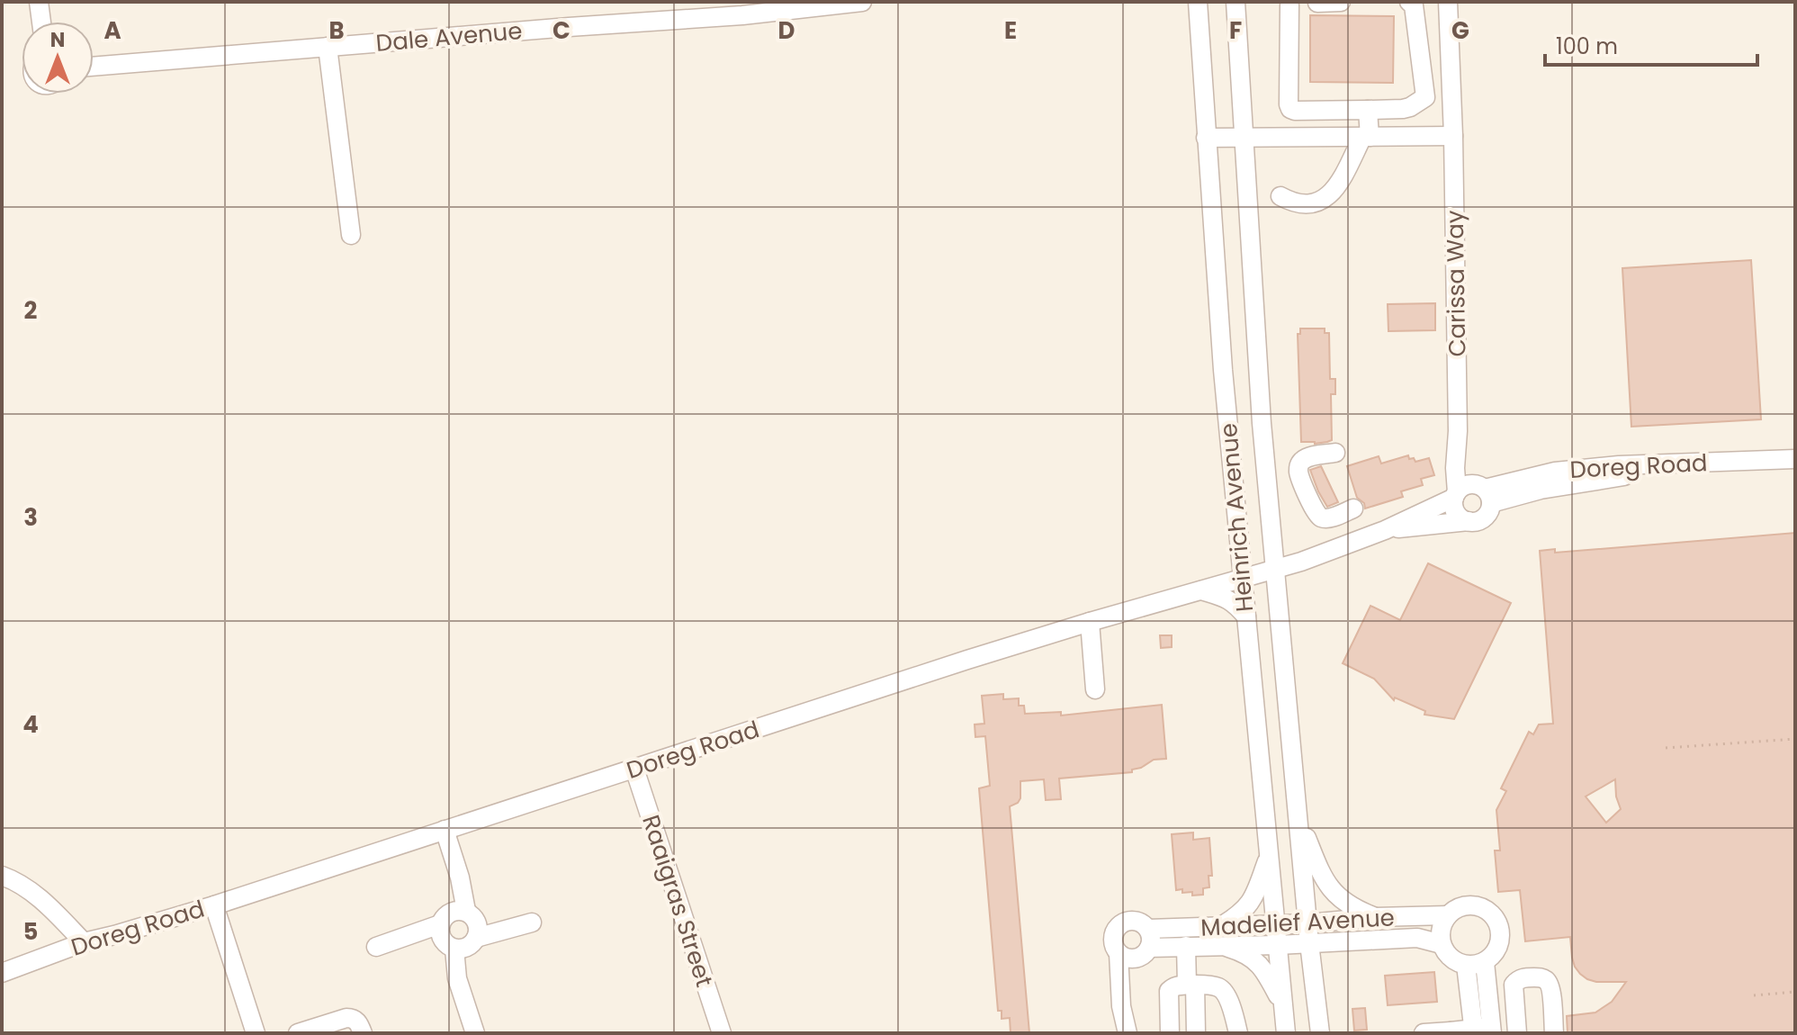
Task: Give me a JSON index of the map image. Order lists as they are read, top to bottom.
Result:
{
  "streets": {
    "street": [
      "Dale Avenue",
      "Carissa Way",
      "Doreg Road",
      "Heinrich Avenue",
      "Raaigras Street",
      "Madelief Avenue"
    ]
  },
  "crossings": [
    ["Carissa Way", "Doreg Road"],
    ["Doreg Road", "Heinrich Avenue"],
    ["Doreg Road", "Raaigras Street"],
    ["Heinrich Avenue", "Madelief Avenue"]
  ],
  "scale_bar": "100 m",
  "north": "top",
  "grid": {
    "columns": [
      "A",
      "B",
      "C",
      "D",
      "E",
      "F",
      "G"
    ],
    "rows": [
      "2",
      "3",
      "4",
      "5"
    ]
  }
}
